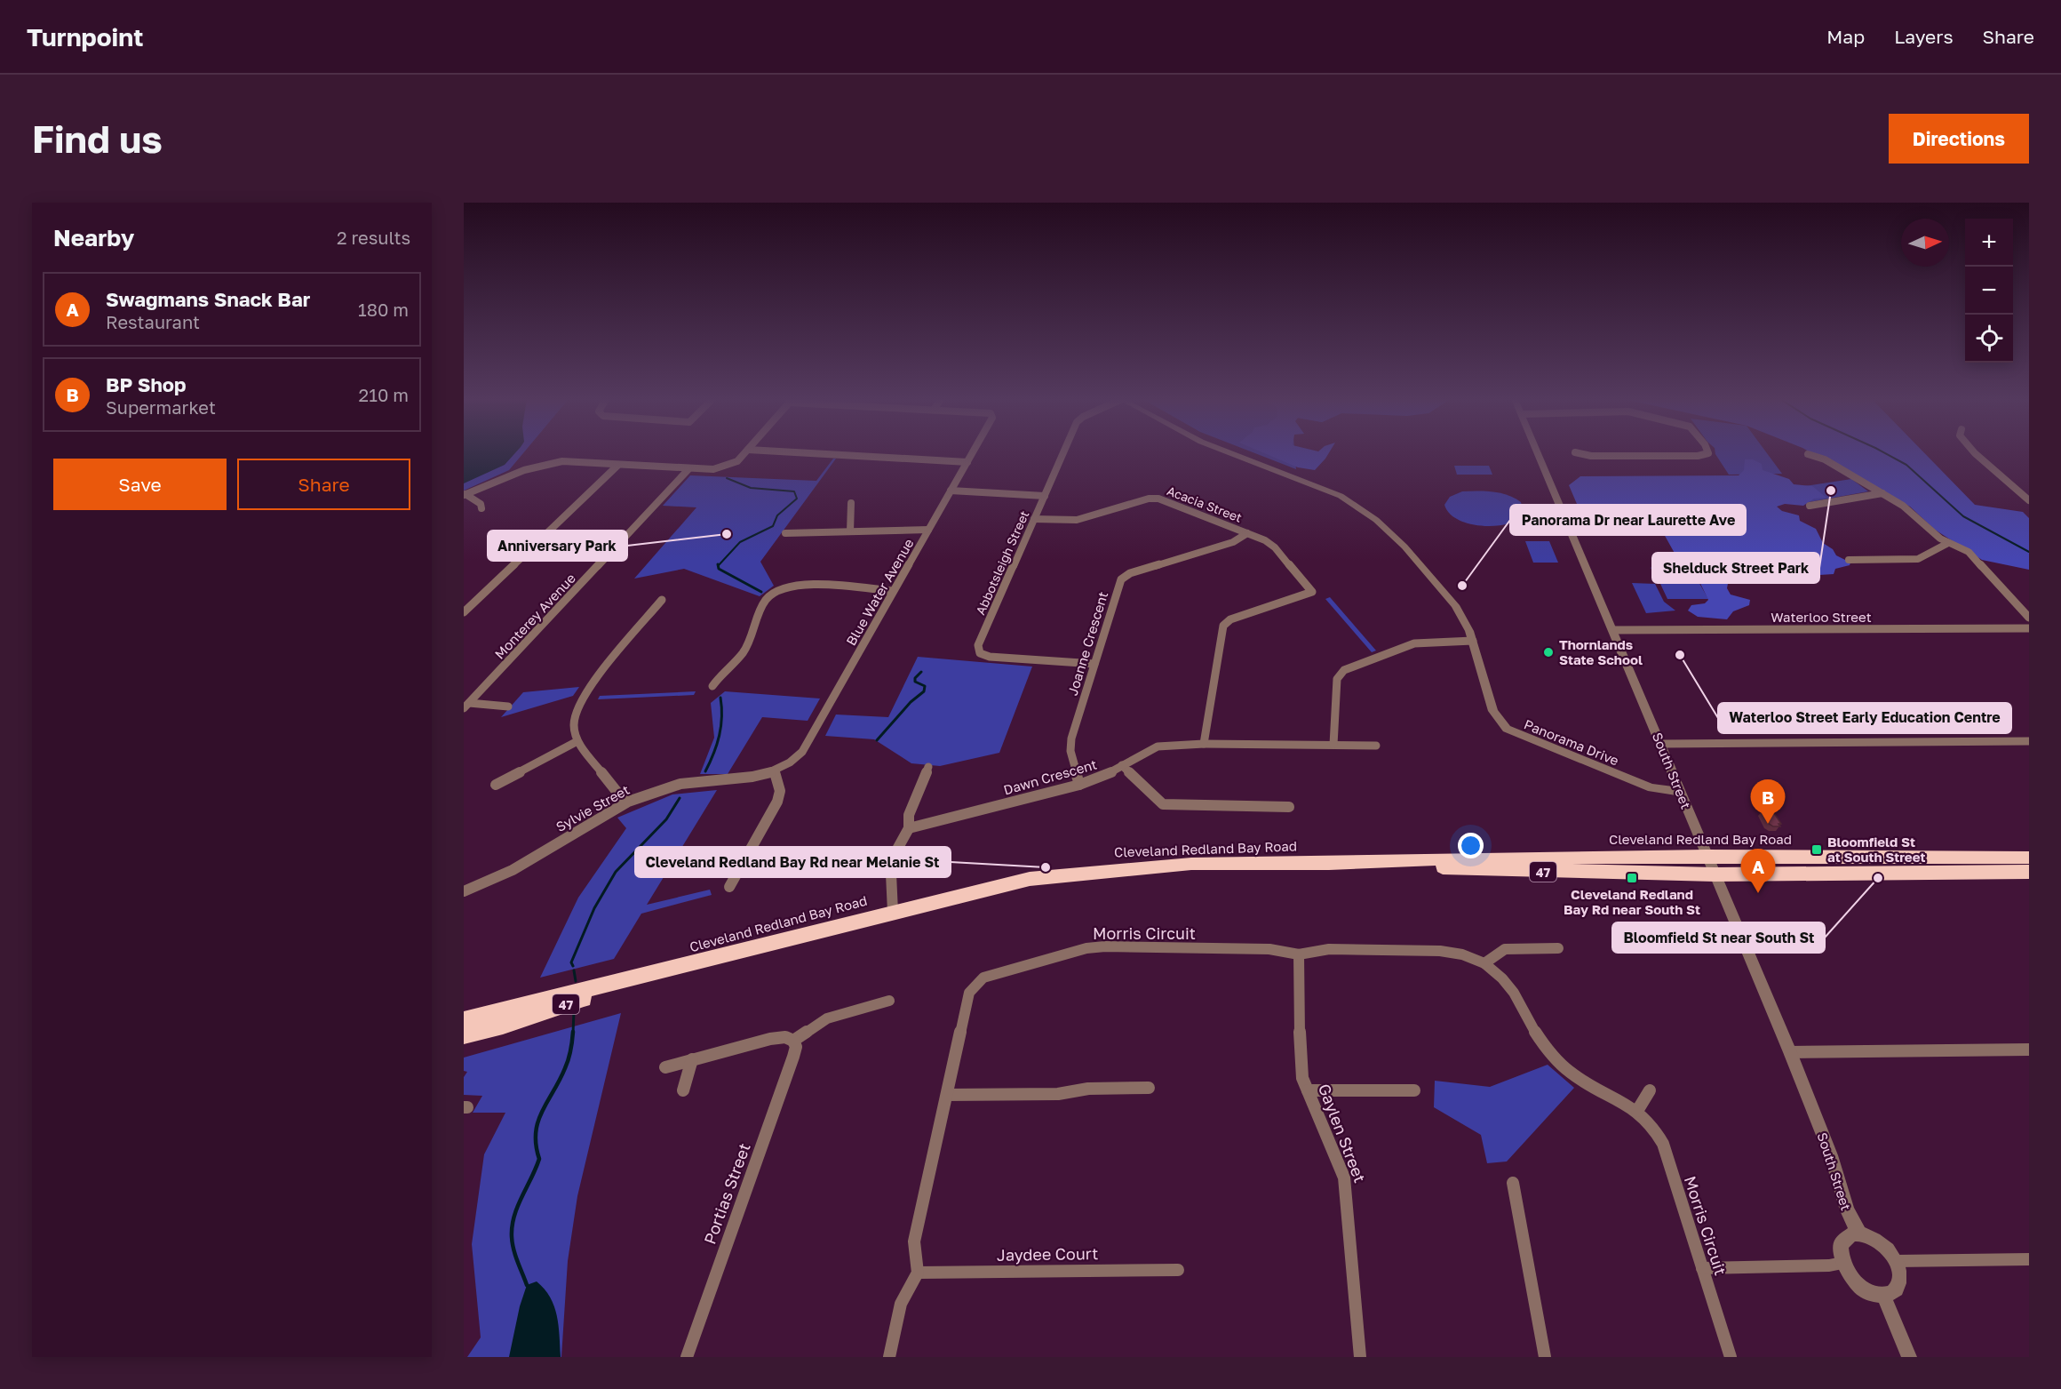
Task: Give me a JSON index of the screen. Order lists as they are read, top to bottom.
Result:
{
  "streets": {
    "highway": ["Cleveland Redland Bay Road", "47"],
    "street": [
      "Acacia Street",
      "Abbotsleigh Street",
      "Blue Water Avenue",
      "Monterey Avenue",
      "Waterloo Street",
      "Joanne Crescent",
      "Panorama Drive",
      "South Street",
      "Dawn Crescent",
      "Sylvie Street",
      "Morris Circuit",
      "Gaylen Street",
      "Portias Street",
      "Jaydee Court"
    ]
  },
  "crossings": [
    ["Acacia Street", "Abbotsleigh Street"],
    ["Acacia Street", "Joanne Crescent"],
    ["Acacia Street", "Dawn Crescent"],
    ["Abbotsleigh Street", "Joanne Crescent"],
    ["Blue Water Avenue", "Sylvie Street"],
    ["Waterloo Street", "South Street"],
    ["Joanne Crescent", "Dawn Crescent"],
    ["Panorama Drive", "South Street"],
    ["South Street", "Cleveland Redland Bay Road"],
    ["Morris Circuit", "Gaylen Street"],
    ["Morris Circuit", "Jaydee Court"]
  ],
  "places": {
    "other": [
      "Shelduck Street Park",
      "Anniversary Park",
      "Panorama Dr near Laurette Ave",
      "Thornlands State School",
      "Waterloo Street Early Education Centre",
      "Cleveland Redland Bay Rd near Melanie St",
      "Bloomfield St near South St"
    ],
    "transit": ["Bloomfield St at South Street", "Cleveland Redland Bay Rd near South St"]
  },
  "north": "right",
  "page": {
    "header": "Turnpoint",
    "nav": ["Map", "Layers", "Share"],
    "buttons": [
      "Directions",
      ["Save", "Share"]
    ],
    "title": "Find us",
    "heading": ["Nearby", "2 results"],
    "map_buttons": ["+", "−"],
    "list": [
      {
        "mark": "A",
        "name": "Swagmans Snack Bar",
        "note": "Restaurant",
        "value": "180 m"
      },
      {
        "mark": "B",
        "name": "BP Shop",
        "note": "Supermarket",
        "value": "210 m"
      }
    ],
    "pins": ["B", "A"]
  }
}
